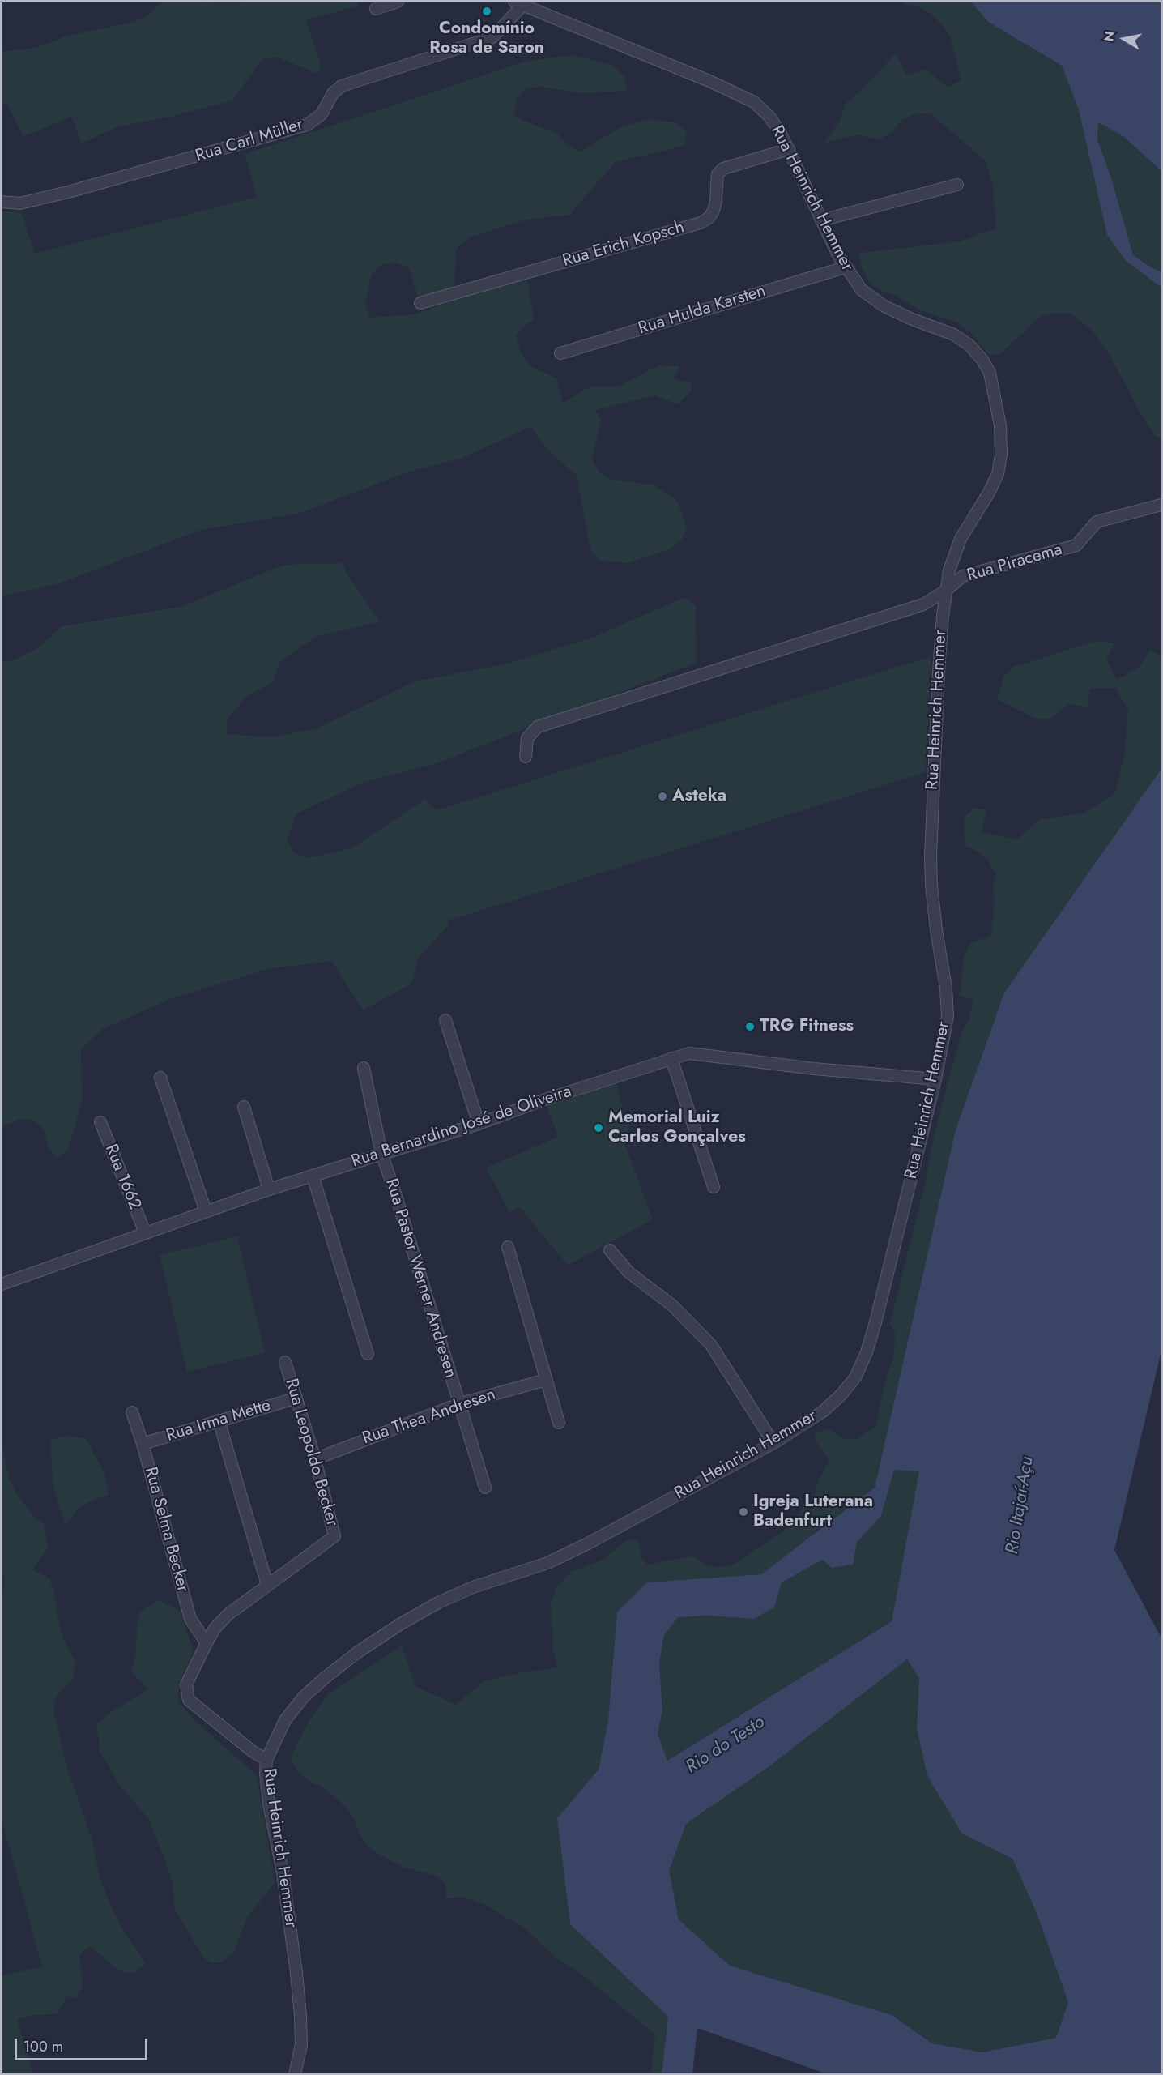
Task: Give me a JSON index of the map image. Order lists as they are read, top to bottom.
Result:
{
  "streets": {
    "street": [
      "Rua Carl Müller",
      "Rua Heinrich Hemmer",
      "Rua Erich Kopsch",
      "Rua Hulda Karsten",
      "Rua Piracema",
      "Rua Bernardino José de Oliveira",
      "Rua 1662",
      "Rua Pastor Werner Andresen",
      "Rua Thea Andresen",
      "Rua Irma Mette",
      "Rua Leopoldo Becker",
      "Rua Selma Becker"
    ]
  },
  "crossings": [
    ["Rua Carl Müller", "Rua Heinrich Hemmer"],
    ["Rua Heinrich Hemmer", "Rua Erich Kopsch"],
    ["Rua Heinrich Hemmer", "Rua Hulda Karsten"],
    ["Rua Heinrich Hemmer", "Rua Piracema"],
    ["Rua Heinrich Hemmer", "Rua Bernardino José de Oliveira"],
    ["Rua Heinrich Hemmer", "Rua Leopoldo Becker"],
    ["Rua Bernardino José de Oliveira", "Rua 1662"],
    ["Rua Bernardino José de Oliveira", "Rua Pastor Werner Andresen"],
    ["Rua Pastor Werner Andresen", "Rua Thea Andresen"],
    ["Rua Thea Andresen", "Rua Leopoldo Becker"],
    ["Rua Irma Mette", "Rua Leopoldo Becker"],
    ["Rua Irma Mette", "Rua Selma Becker"],
    ["Rua Leopoldo Becker", "Rua Selma Becker"]
  ],
  "water": ["Rio Itajaí-Açu", "Rio do Testo"],
  "places": [
    "Condomínio Rosa de Saron",
    "Asteka",
    "TRG Fitness",
    "Memorial Luiz Carlos Gonçalves",
    "Igreja Luterana Badenfurt"
  ],
  "scale_bar": "100 m",
  "north": "left"
}
